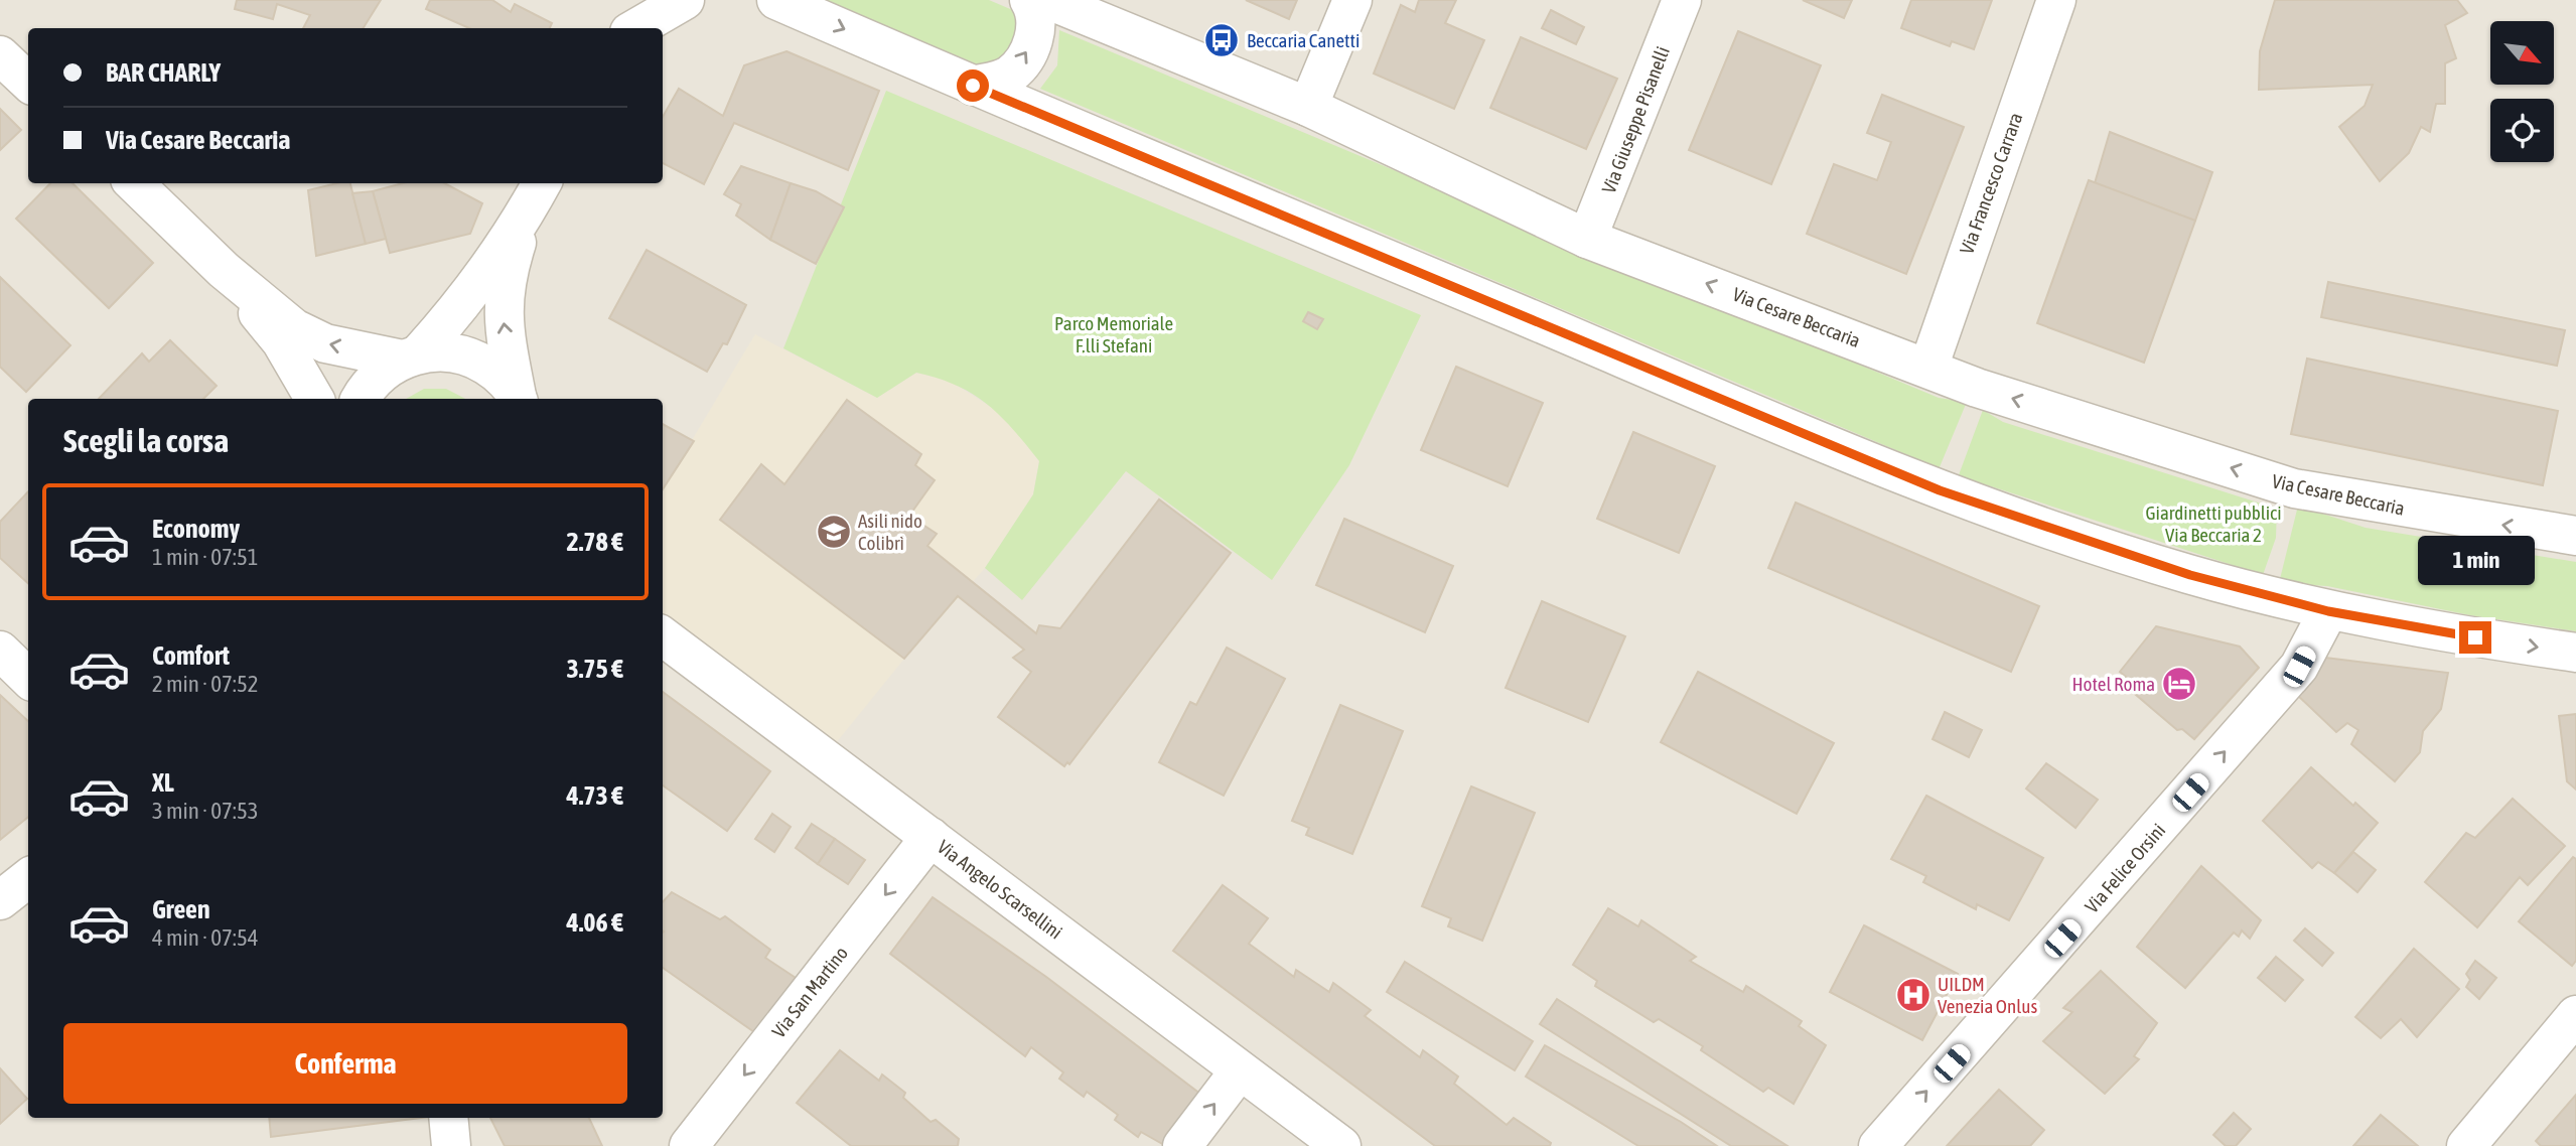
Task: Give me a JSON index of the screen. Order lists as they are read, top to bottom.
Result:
{
  "streets": {
    "street": [
      "Via Giuseppe Pisanelli",
      "Via Francesco Carrara",
      "Via Cesare Beccaria",
      "Via Felice Orsini",
      "Via Angelo Scarsellini",
      "Via San Martino"
    ]
  },
  "crossings": [
    ["Via Giuseppe Pisanelli", "Via Cesare Beccaria"],
    ["Via Francesco Carrara", "Via Cesare Beccaria"],
    ["Via Angelo Scarsellini", "Via San Martino"]
  ],
  "one_way": ["Via Felice Orsini", "Via San Martino"],
  "parks": ["Parco Memoriale F.lli Stefani", "Giardinetti pubblici Via Beccaria 2"],
  "places": {
    "bus stop": ["Beccaria Canetti"],
    "school or university": ["Asili nido Colibrì"],
    "hotel": ["Hotel Roma"],
    "hospital": ["UILDM Venezia Onlus"]
  },
  "north": "bottom right",
  "page": {
    "banner": ["BAR CHARLY", "Via Cesare Beccaria"],
    "heading": "Scegli la corsa",
    "list": [
      {
        "name": "Economy",
        "note": "1 min · 07:51",
        "value": "2.78 €"
      },
      {
        "name": "Comfort",
        "note": "2 min · 07:52",
        "value": "3.75 €"
      },
      {
        "name": "XL",
        "note": "3 min · 07:53",
        "value": "4.73 €"
      },
      {
        "name": "Green",
        "note": "4 min · 07:54",
        "value": "4.06 €"
      }
    ],
    "bubble": "1 min",
    "buttons": "Conferma"
  }
}
